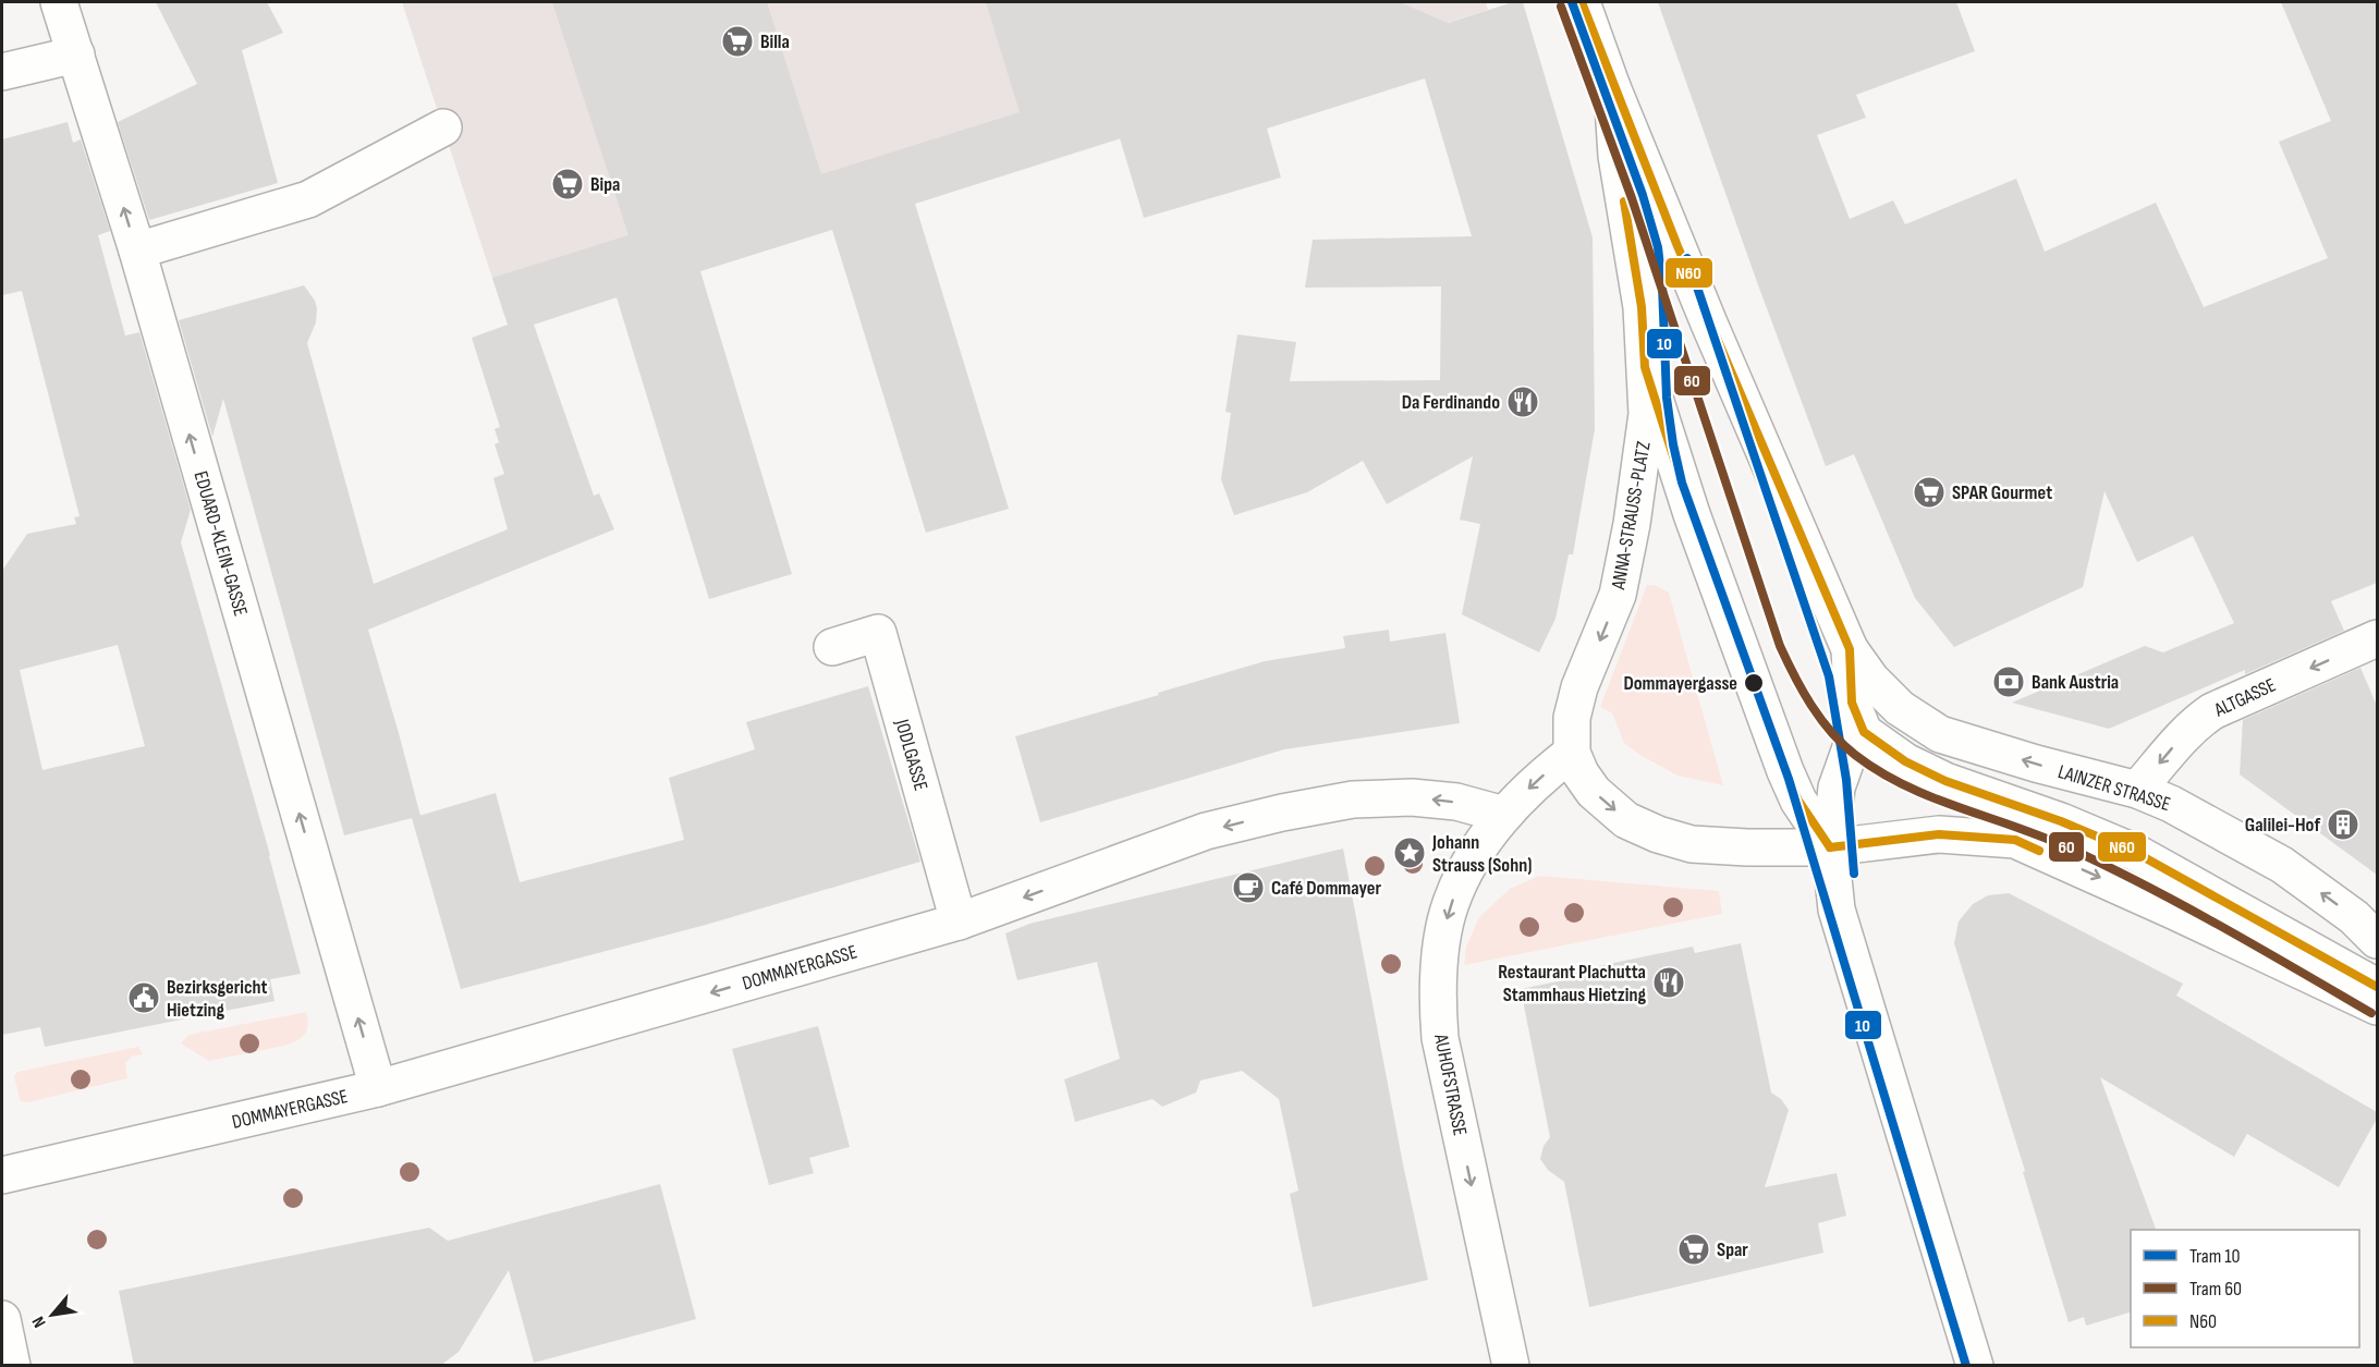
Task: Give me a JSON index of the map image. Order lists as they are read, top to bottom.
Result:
{
  "streets": {
    "street": [
      "ANNA-STRAUSS-PLATZ",
      "EDUARD-KLEIN-GASSE",
      "ALTGASSE",
      "JODLGASSE",
      "LAINZER STRASSE",
      "DOMMAYERGASSE",
      "AUHOFSTRASSE"
    ]
  },
  "crossings": [
    ["EDUARD-KLEIN-GASSE", "DOMMAYERGASSE"],
    ["ALTGASSE", "LAINZER STRASSE"],
    ["JODLGASSE", "DOMMAYERGASSE"],
    ["DOMMAYERGASSE", "AUHOFSTRASSE"]
  ],
  "one_way": [
    "EDUARD-KLEIN-GASSE",
    "ALTGASSE",
    "DOMMAYERGASSE",
    "AUHOFSTRASSE"
  ],
  "places": {
    "supermarket": [
      "Billa",
      "Bipa",
      "SPAR Gourmet",
      "Spar"
    ],
    "restaurant": ["Da Ferdinando", "Restaurant Plachutta Stammhaus Hietzing"],
    "bank": ["Bank Austria"],
    "other": ["Dommayergasse"],
    "building": ["Galilei-Hof"],
    "place": ["Johann Strauss (Sohn)"],
    "cafe": ["Café Dommayer"],
    "public building": ["Bezirksgericht Hietzing"]
  },
  "lines": ["tram line 10", "transit line N60", "tram line 60"],
  "legend": ["Tram 10", "Tram 60", "N60"],
  "north": "bottom left"
}
